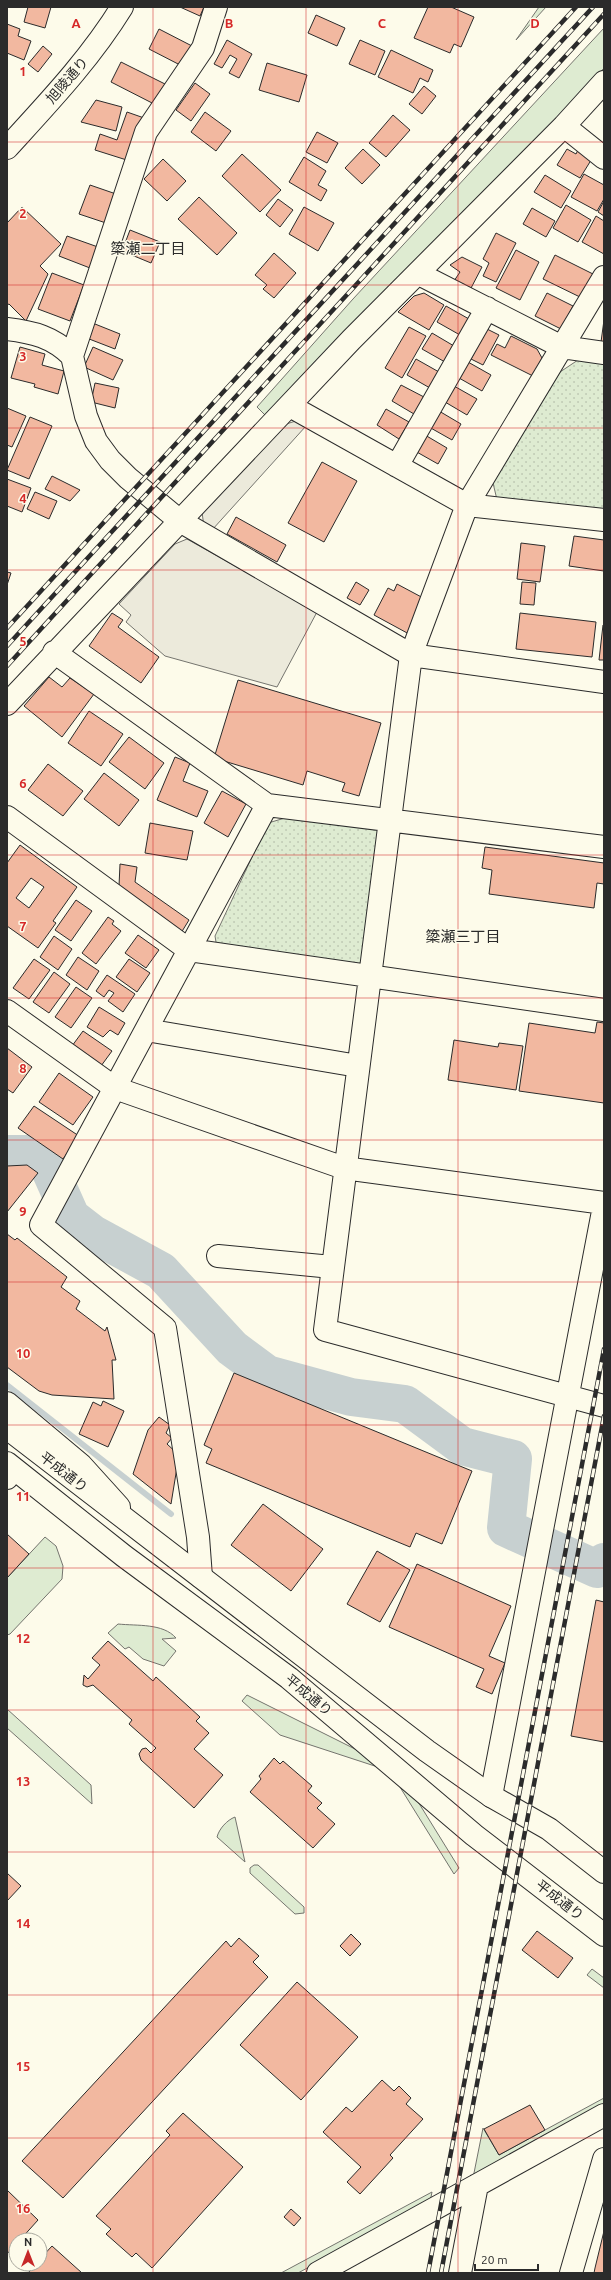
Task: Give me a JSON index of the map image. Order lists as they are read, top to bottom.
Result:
{
  "streets": {
    "street": ["旭陵通り", "平成通り"]
  },
  "districts": ["簗瀬二丁目", "簗瀬三丁目"],
  "scale_bar": "20 m",
  "north": "top",
  "grid": {
    "columns": [
      "A",
      "B",
      "C",
      "D"
    ],
    "rows": [
      "1",
      "2",
      "3",
      "4",
      "5",
      "6",
      "7",
      "8",
      "9",
      "10",
      "11",
      "12",
      "13",
      "14",
      "15",
      "16"
    ]
  }
}
